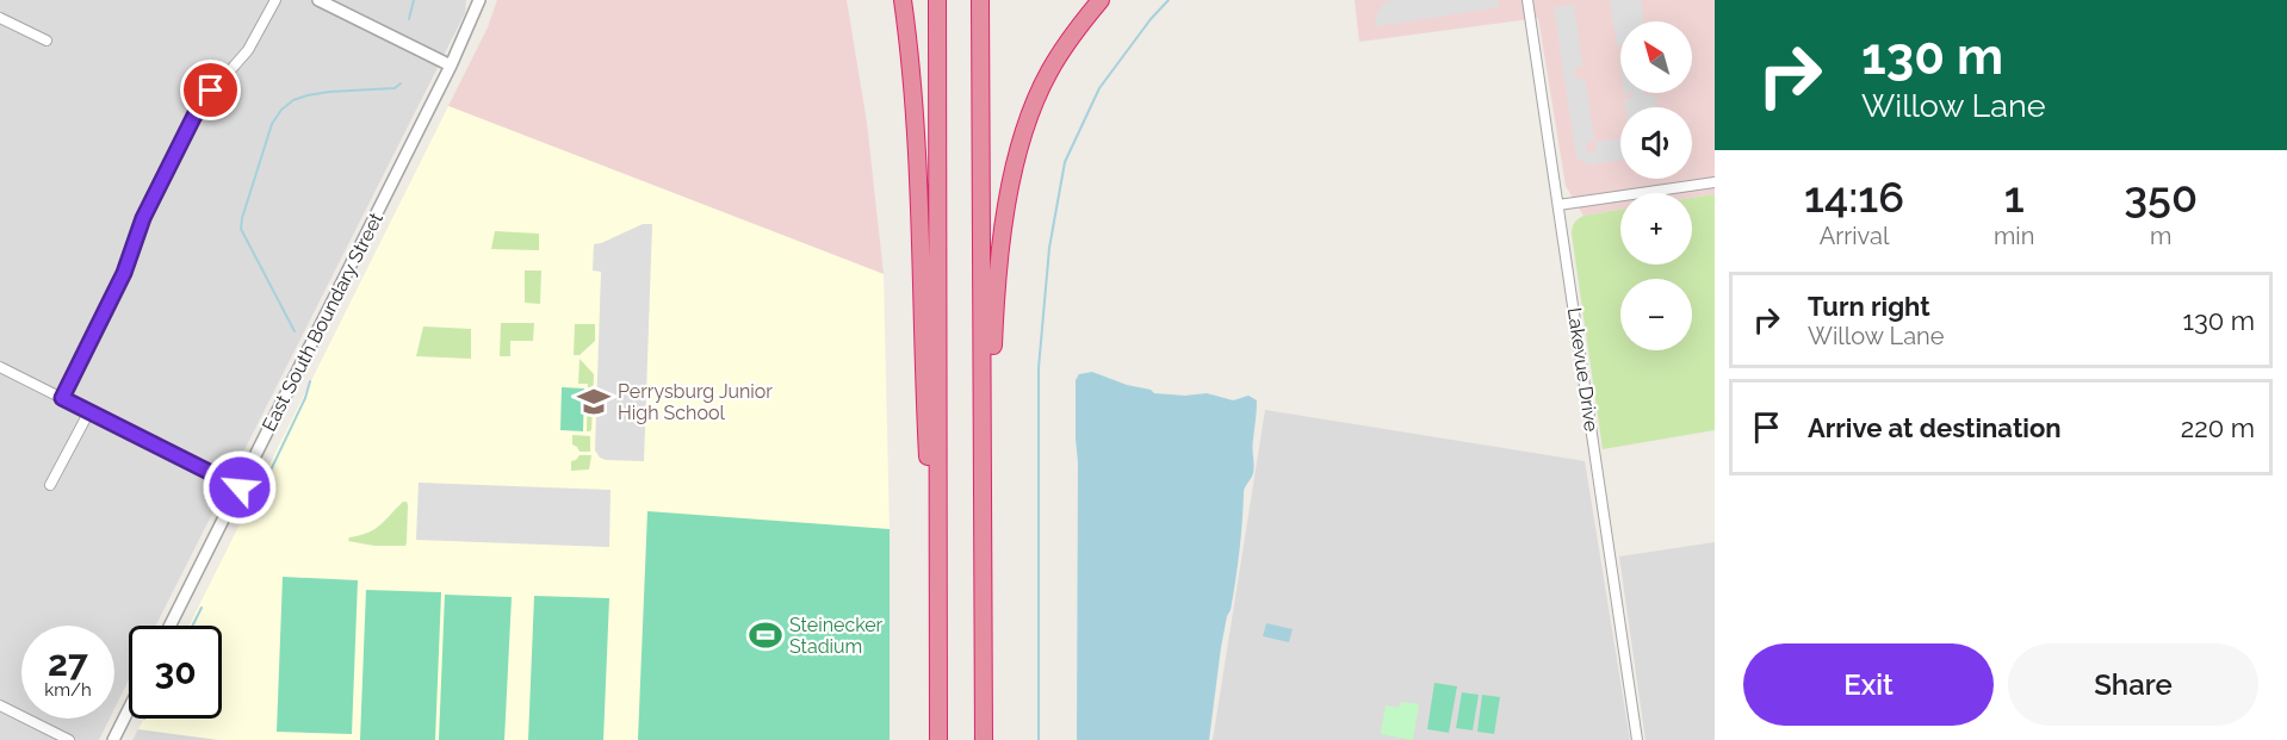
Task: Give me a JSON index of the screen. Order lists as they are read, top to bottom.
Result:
{
  "streets": {
    "street": ["East South Boundary Street", "Lakevue Drive"]
  },
  "places": {
    "school or university": ["Perrysburg Junior High School"],
    "sports": ["Steinecker Stadium"]
  },
  "north": "top left",
  "page": {
    "turn": ["130 m", "Willow Lane"],
    "map_buttons": ["+", "−"],
    "eta": [
      "14:16",
      "Arrival",
      "1",
      "min",
      "350",
      "m"
    ],
    "list": [
      {
        "name": "Turn right",
        "note": "Willow Lane",
        "value": "130 m"
      },
      {
        "name": "Arrive at destination",
        "value": "220 m"
      }
    ],
    "speed": "27 km/h",
    "limit": "30",
    "buttons": ["Exit", "Share"]
  }
}
